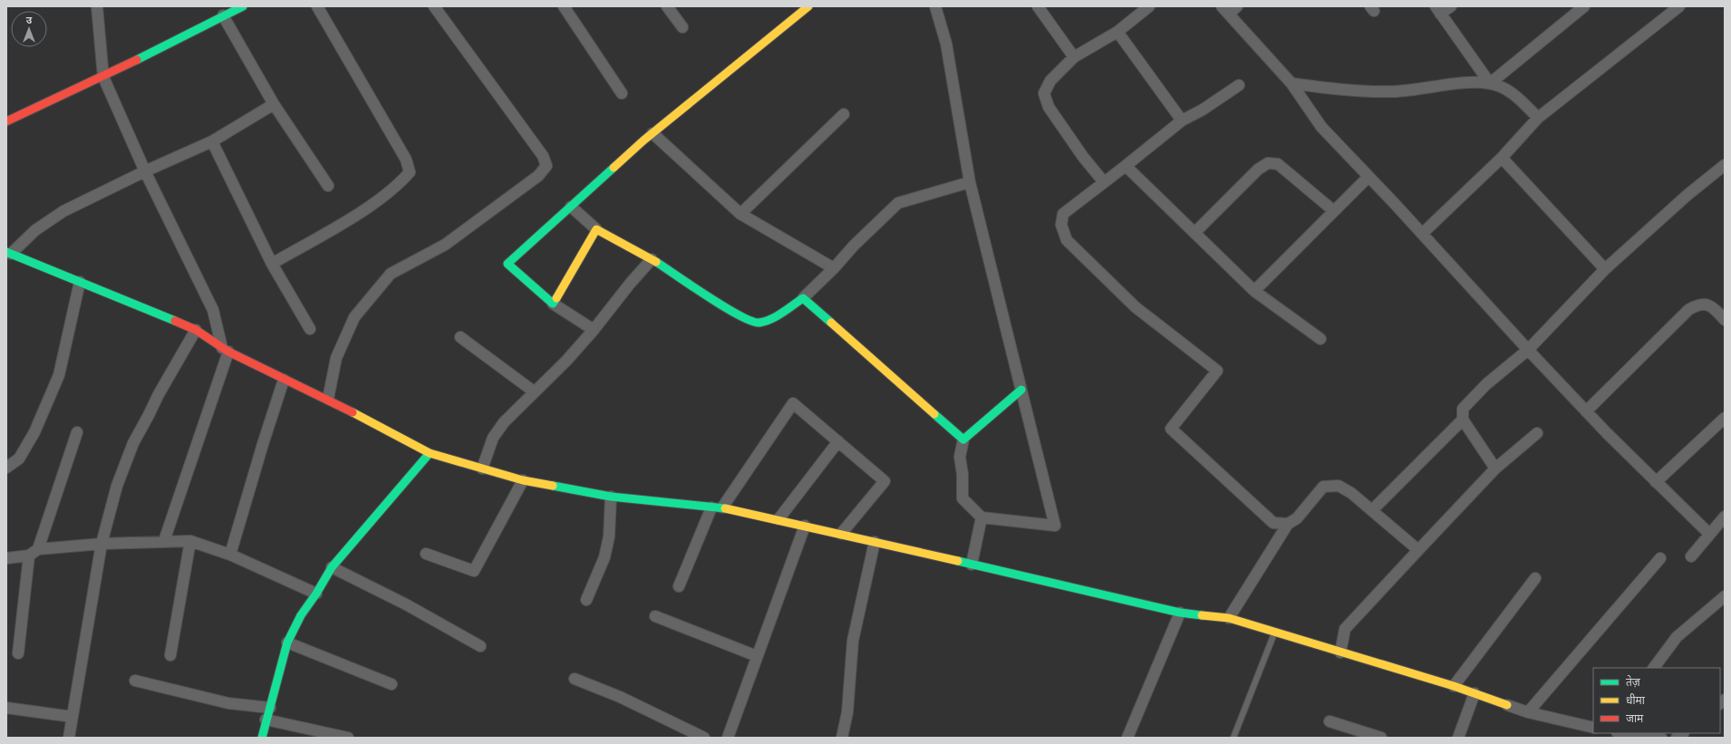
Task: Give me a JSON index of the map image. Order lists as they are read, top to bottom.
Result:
{
  "legend": ["तेज़", "धीमा", "जाम"],
  "north": "top"
}
